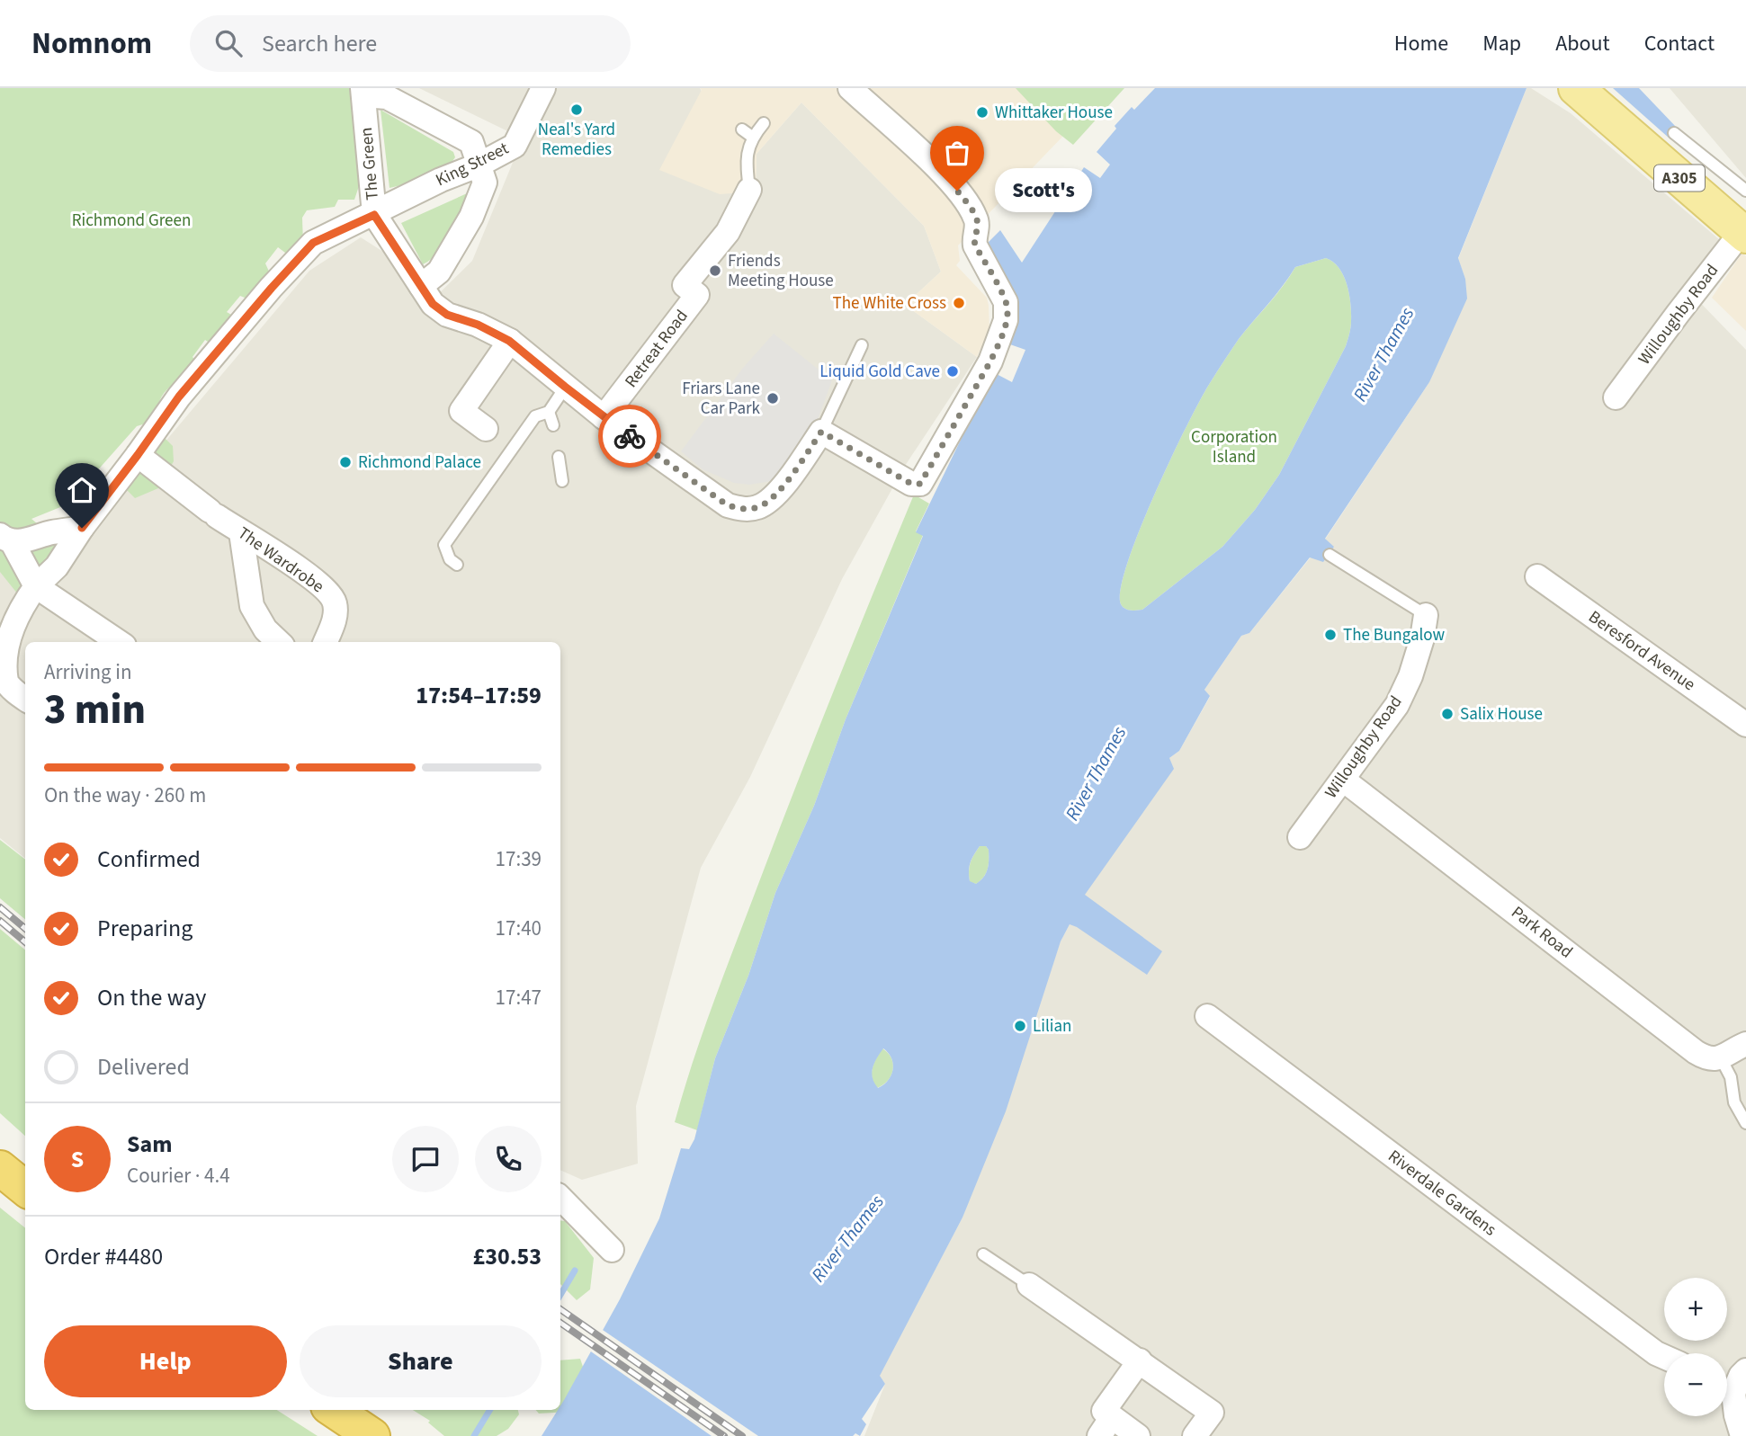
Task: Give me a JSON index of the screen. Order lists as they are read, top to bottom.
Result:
{
  "streets": {
    "main road": ["A305"],
    "street": [
      "The Green",
      "King Street",
      "Willoughby Road",
      "Retreat Road",
      "The Wardrobe",
      "Beresford Avenue",
      "Park Road",
      "Riverdale Gardens"
    ]
  },
  "crossings": [
    ["The Green", "King Street"],
    ["The Green", "The Wardrobe"],
    ["A305", "Willoughby Road"],
    ["Willoughby Road", "Park Road"]
  ],
  "water": ["River Thames"],
  "parks": ["Richmond Green", "Corporation Island"],
  "places": [
    "Neal's Yard Remedies",
    "Whittaker House",
    "Scott's",
    "Friends Meeting House",
    "The White Cross",
    "Liquid Gold Cave",
    "Friars Lane Car Park",
    "Richmond Palace",
    "The Bungalow",
    "Salix House",
    "Lilian"
  ],
  "page": {
    "header": "Nomnom",
    "search": "Search here",
    "nav": [
      "Home",
      "Map",
      "About",
      "Contact"
    ],
    "bubble": "Scott's",
    "heading": ["3 min", "Arriving in", "17:54–17:59"],
    "panel": [
      "Sam",
      "Courier · 4.4",
      "Order #4480",
      "£30.53"
    ],
    "bar": "On the way · 260 m",
    "list": [
      ["Confirmed", "17:39"],
      ["Preparing", "17:40"],
      ["On the way", "17:47"],
      "Delivered"
    ],
    "round": "S",
    "map_buttons": ["+", "−"],
    "buttons": ["Help", "Share"]
  }
}
